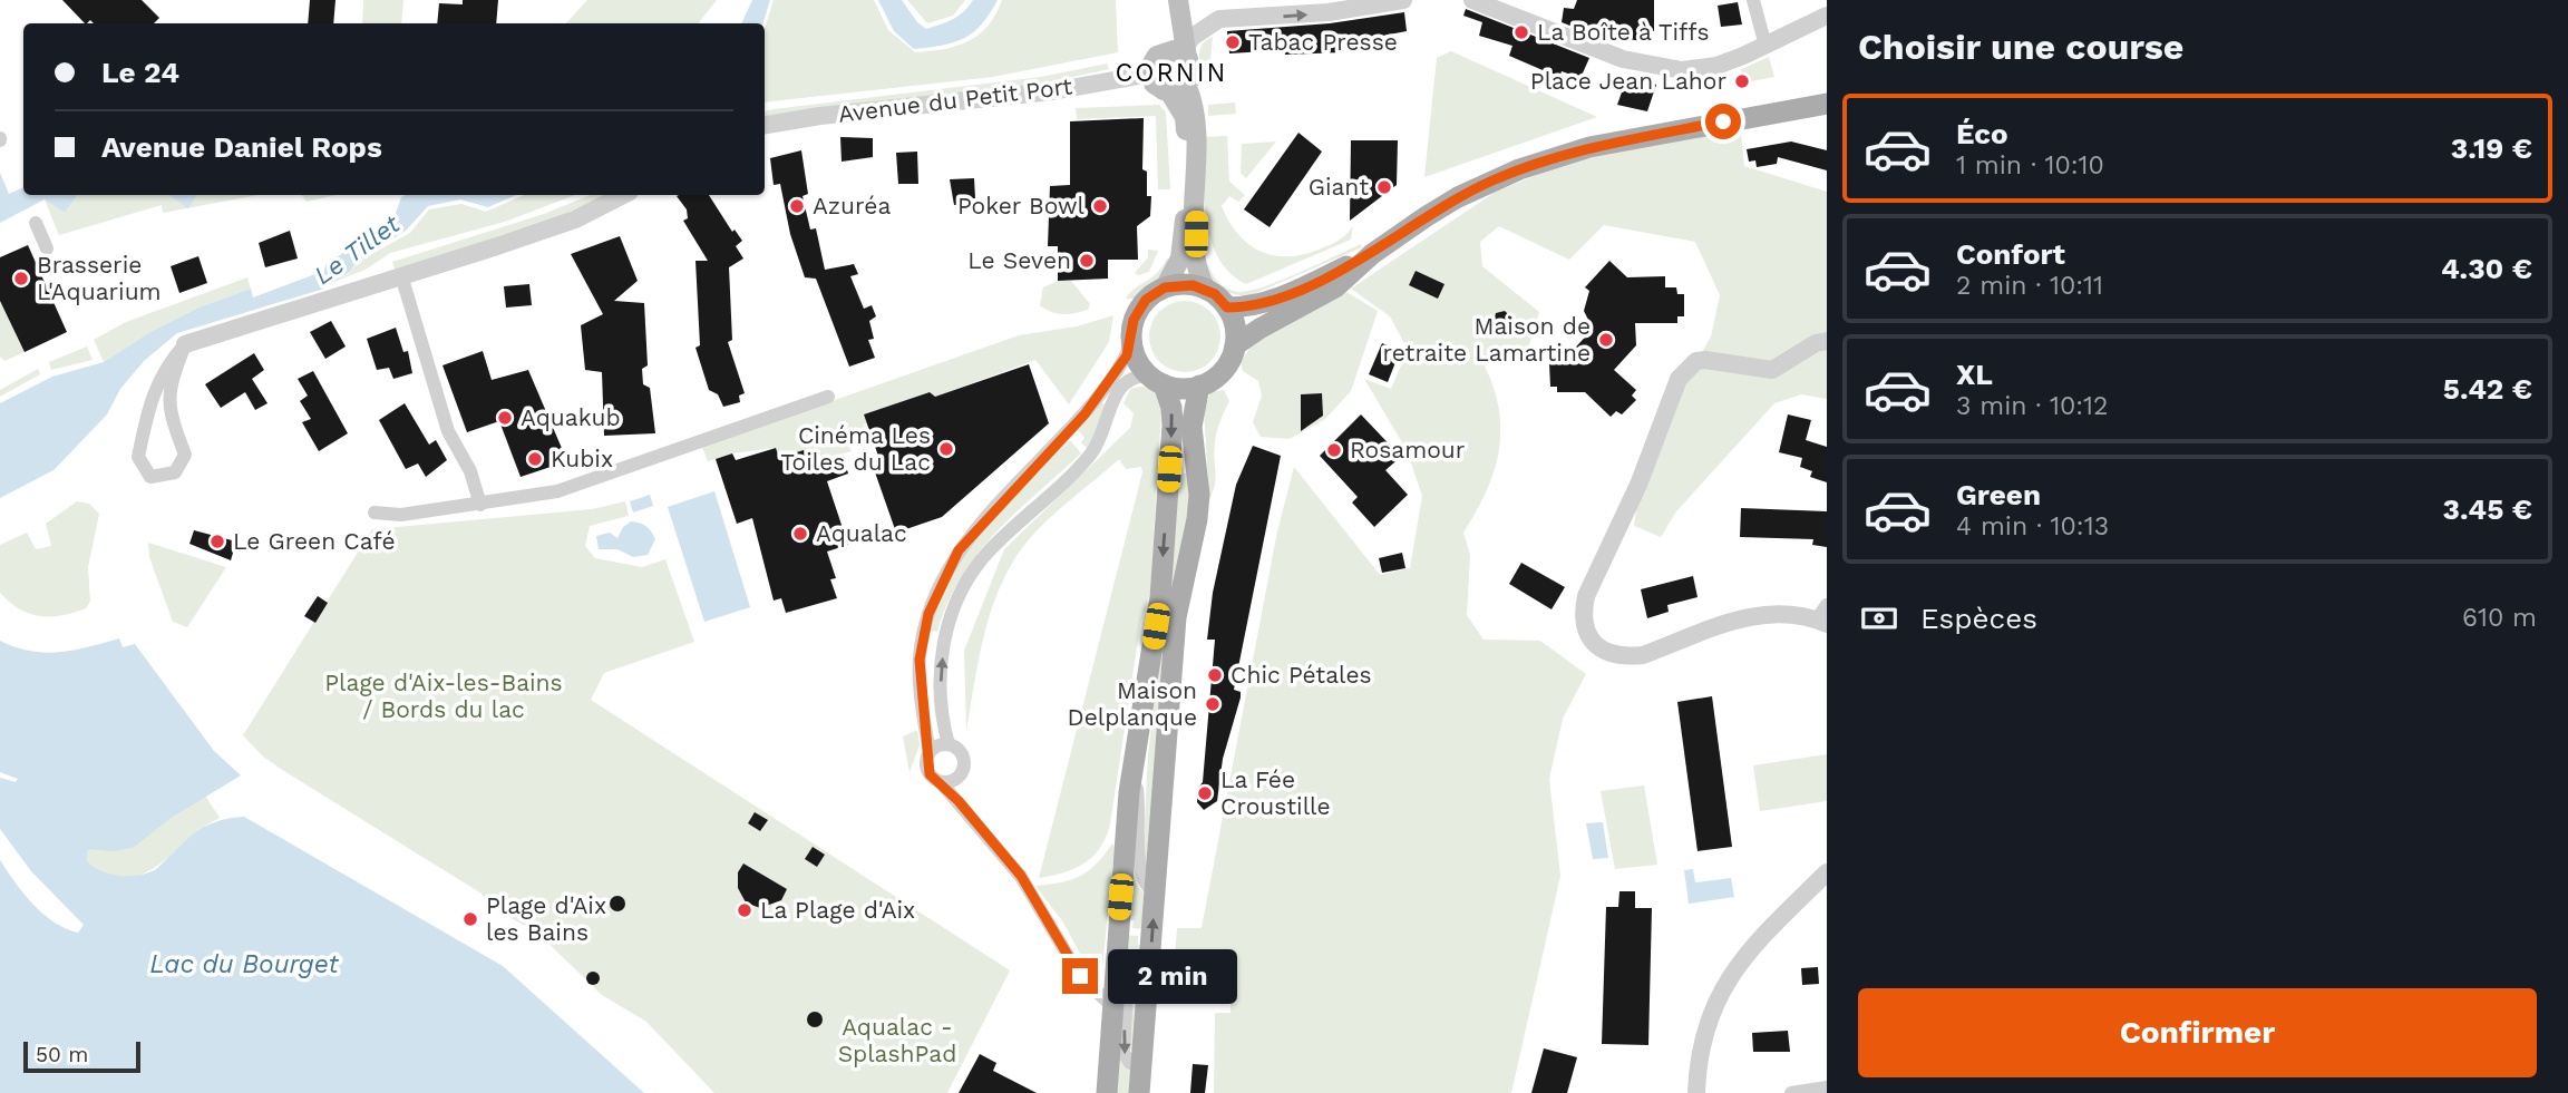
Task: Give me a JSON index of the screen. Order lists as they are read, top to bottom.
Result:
{
  "streets": {
    "street": ["Avenue du Petit Port"]
  },
  "districts": ["CORNIN"],
  "water": ["Le Tillet", "Lac du Bourget"],
  "parks": ["Plage d'Aix-les-Bains / Bords du lac", "Aqualac - SplashPad"],
  "places": [
    "La Boîte à Tiffs",
    "Tabac Presse",
    "Place Jean Lahor",
    "Giant",
    "Azuréa",
    "Poker Bowl",
    "Le Seven",
    "Brasserie L'Aquarium",
    "Maison de retraite Lamartine",
    "Aquakub",
    "Cinéma Les Toiles du Lac",
    "Rosamour",
    "Kubix",
    "Aqualac",
    "Le Green Café",
    "Chic Pétales",
    "Maison Delplanque",
    "La Fée Croustille",
    "La Plage d'Aix",
    "Plage d'Aix les Bains"
  ],
  "scale_bar": "50 m",
  "page": {
    "heading": "Choisir une course",
    "banner": ["Le 24", "Avenue Daniel Rops"],
    "list": [
      {
        "name": "Éco",
        "note": "1 min · 10:10",
        "value": "3.19 €"
      },
      {
        "name": "Confort",
        "note": "2 min · 10:11",
        "value": "4.30 €"
      },
      {
        "name": "XL",
        "note": "3 min · 10:12",
        "value": "5.42 €"
      },
      {
        "name": "Green",
        "note": "4 min · 10:13",
        "value": "3.45 €"
      }
    ],
    "pay": ["Espèces", "610 m"],
    "bubble": "2 min",
    "buttons": "Confirmer",
    "scale": "50 m"
  }
}
